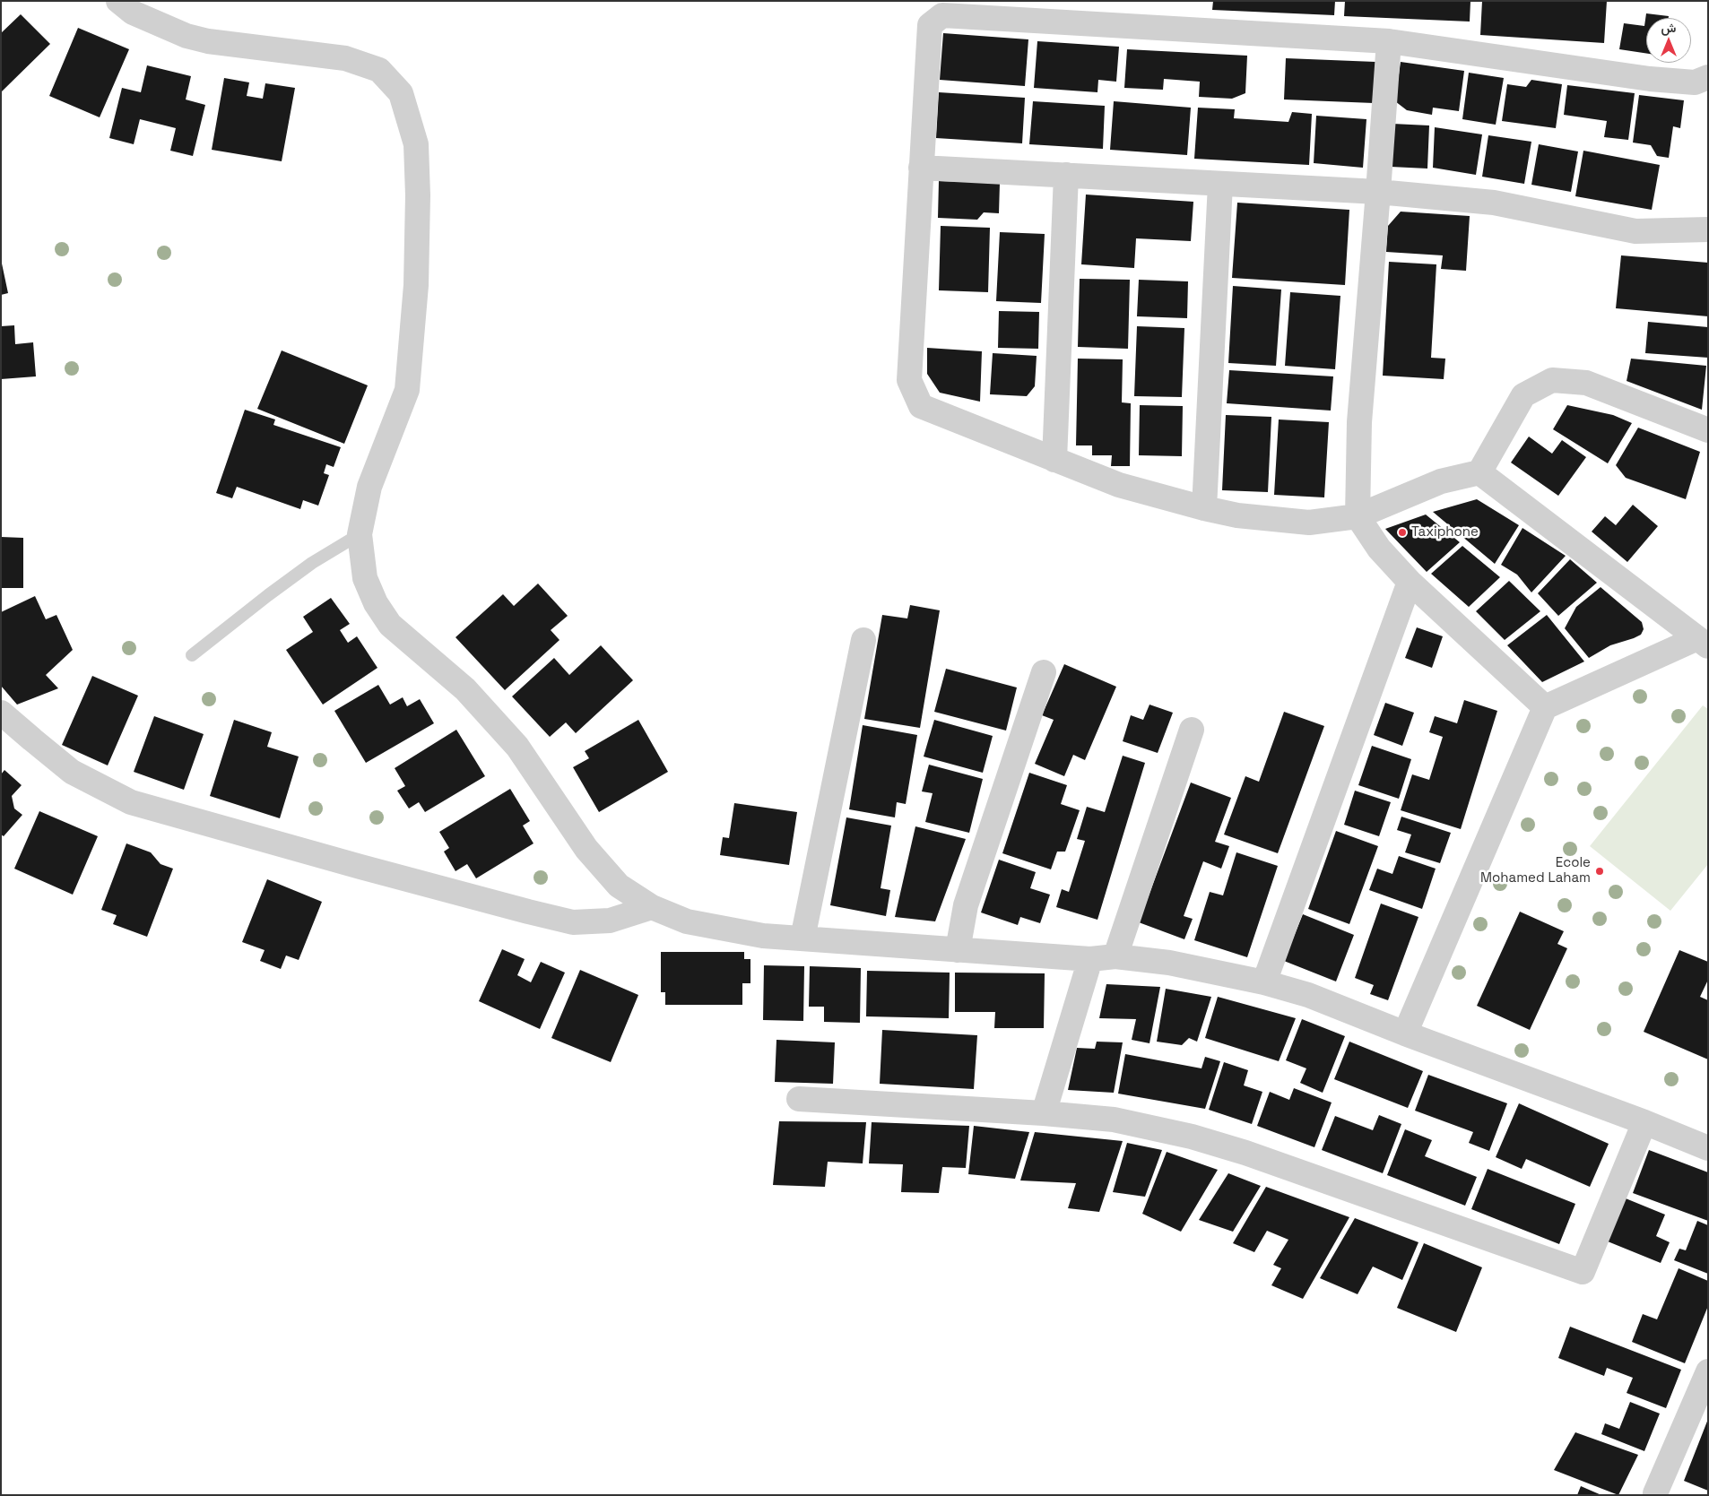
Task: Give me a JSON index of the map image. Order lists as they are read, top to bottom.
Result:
{
  "places": ["Taxiphone", "Ecole Mohamed Laham"],
  "north": "top"
}
